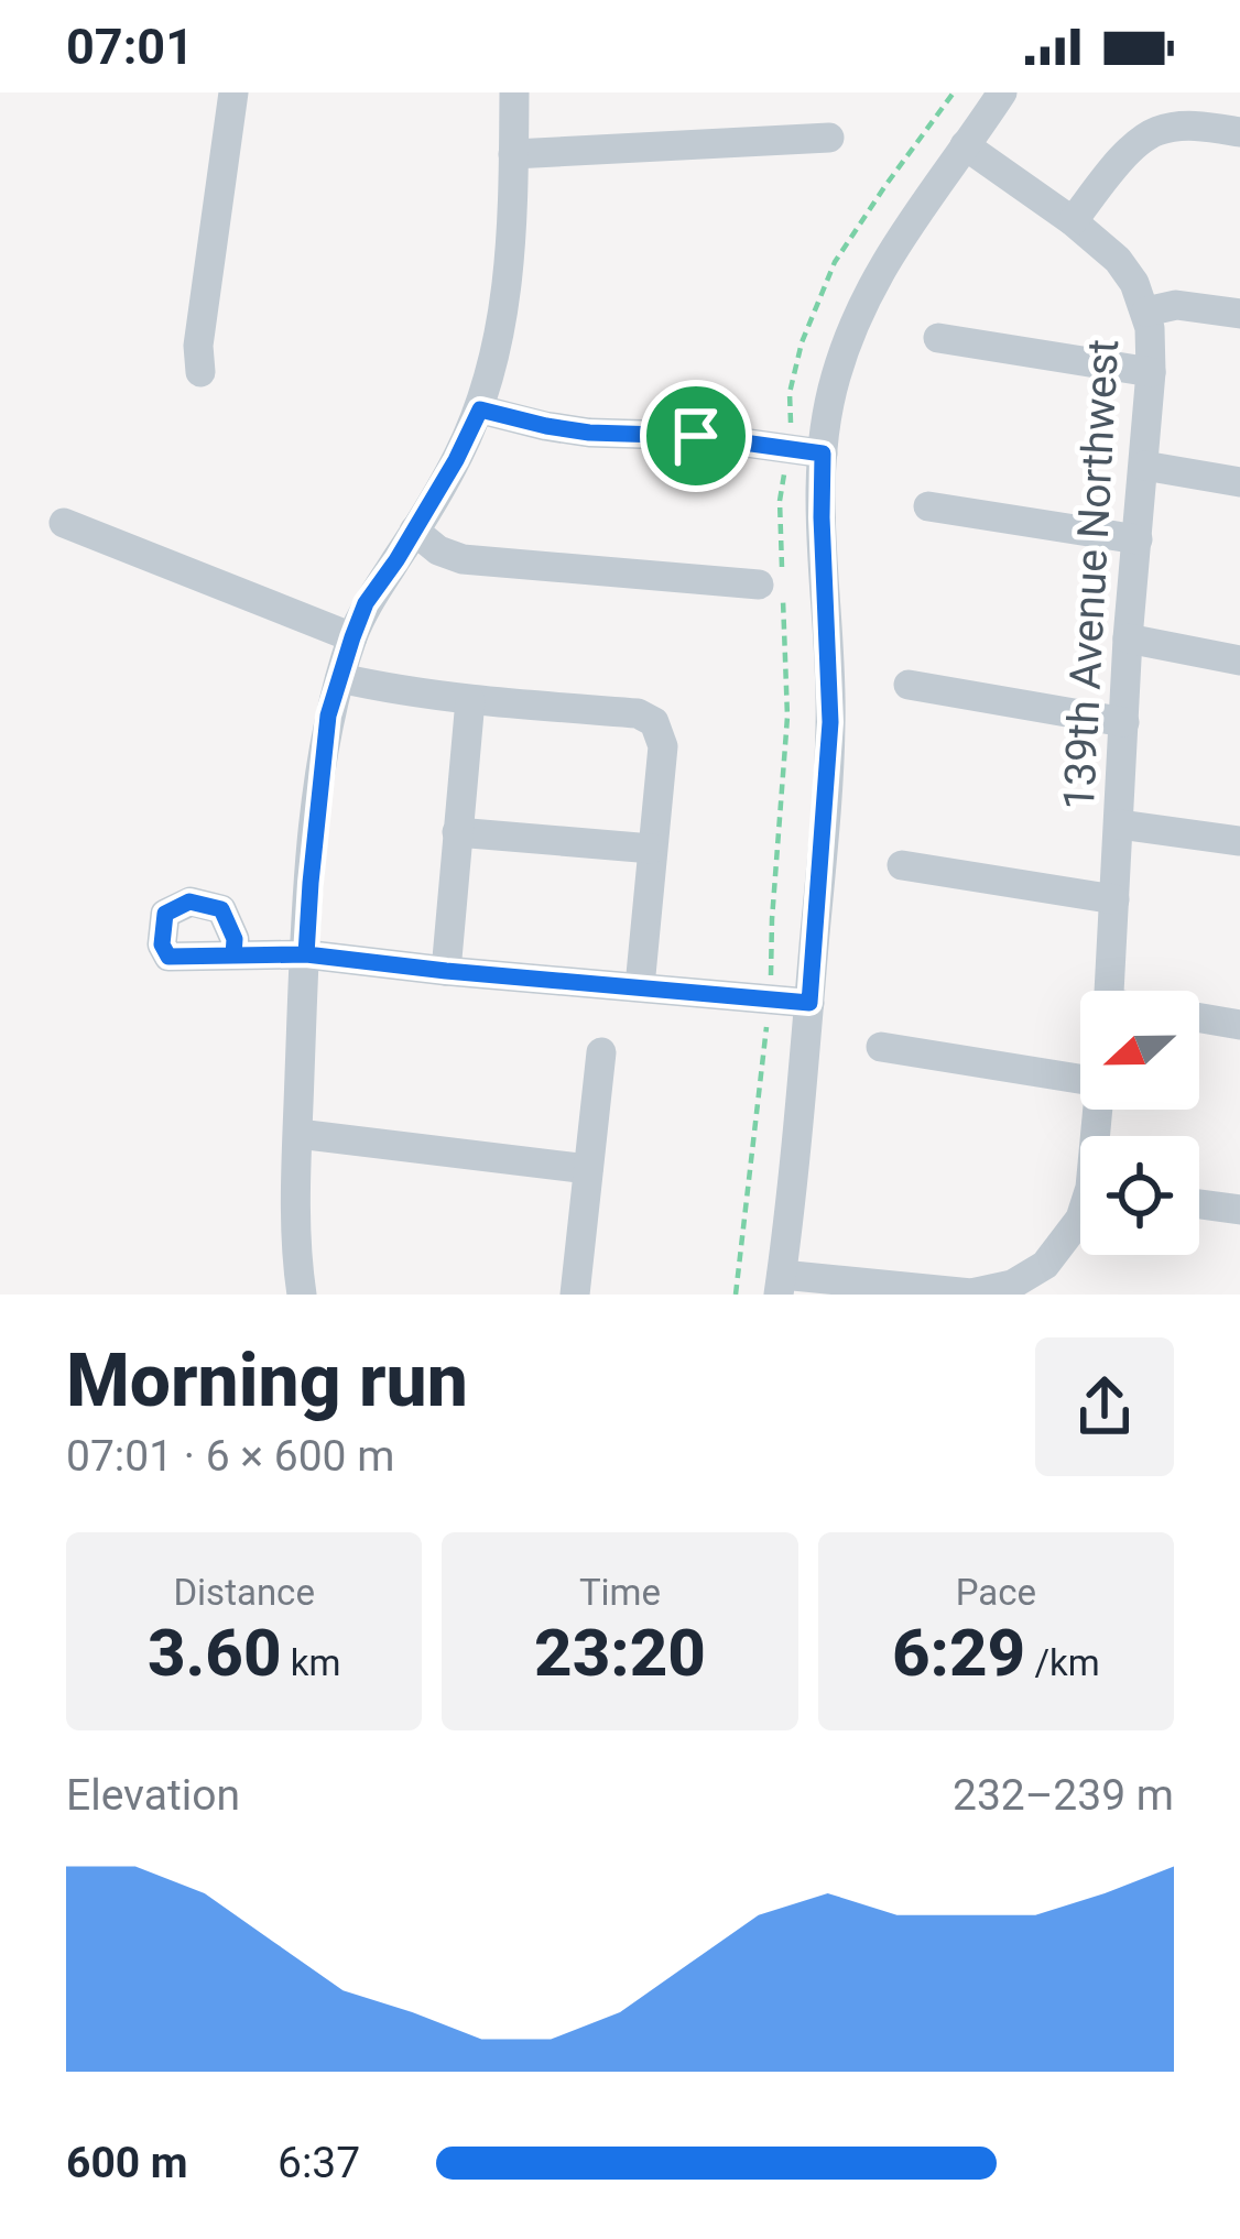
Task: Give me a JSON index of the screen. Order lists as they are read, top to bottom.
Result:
{
  "streets": {
    "street": ["139th Avenue Northwest"]
  },
  "north": "left",
  "page": {
    "status": "07:01",
    "heading": ["Morning run", "07:01 · 6 × 600 m"],
    "stats": [
      ["Distance", "3.60 km"],
      ["Time", "23:20"],
      ["Pace", "6:29 /km"]
    ],
    "chart": ["Elevation", "232–239 m"],
    "list": [
      {
        "name": "600 m",
        "note": "6:37"
      }
    ]
  }
}
